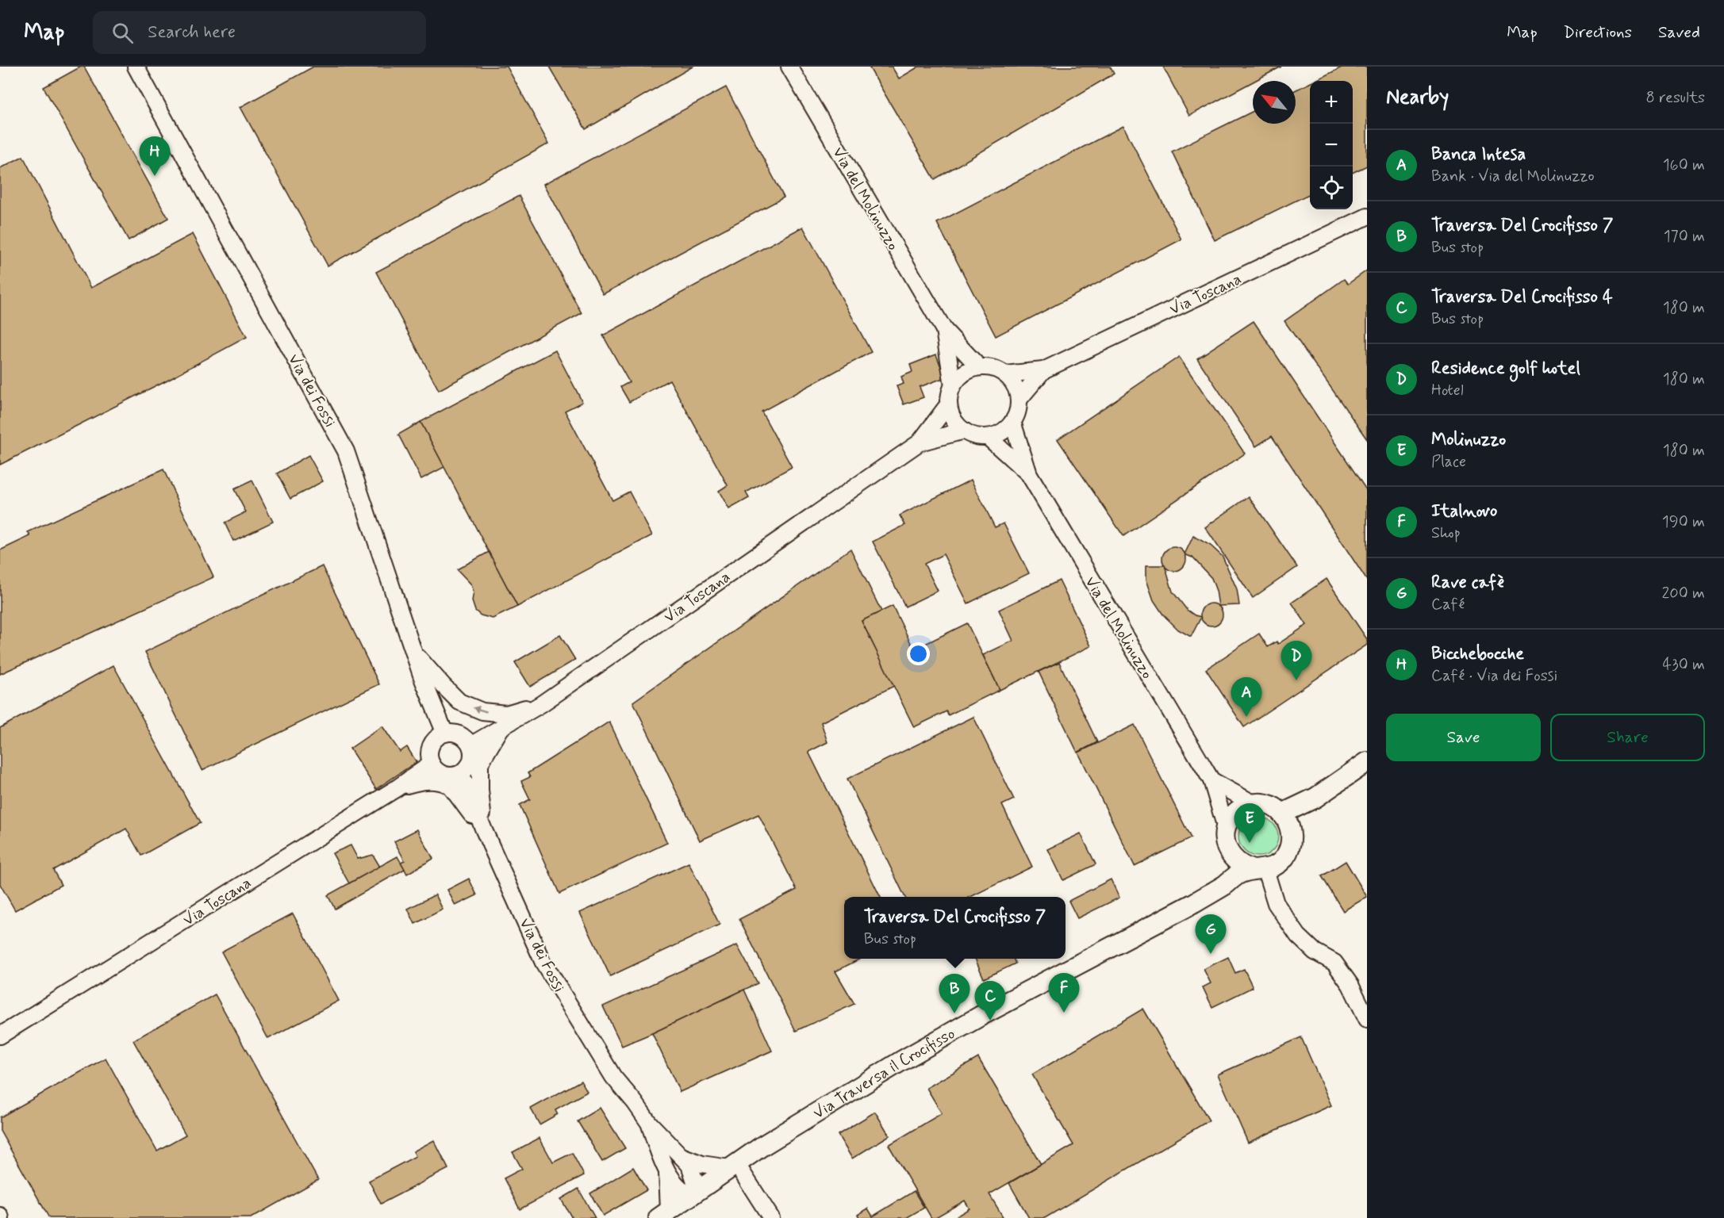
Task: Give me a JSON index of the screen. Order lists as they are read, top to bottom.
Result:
{
  "streets": {
    "street": [
      "Via del Molinuzzo",
      "Via Toscana",
      "Via dei Fossi",
      "Via Traversa il Crocifisso"
    ]
  },
  "crossings": [
    ["Via del Molinuzzo", "Via Toscana"],
    ["Via del Molinuzzo", "Via Traversa il Crocifisso"],
    ["Via Toscana", "Via dei Fossi"],
    ["Via dei Fossi", "Via Traversa il Crocifisso"]
  ],
  "north": "top left",
  "page": {
    "header": "Map",
    "search": "Search here",
    "nav": ["Map", "Directions", "Saved"],
    "heading": ["Nearby", "8 results"],
    "map_buttons": ["+", "−"],
    "list": [
      {
        "mark": "A",
        "name": "Banca Intesa",
        "note": "Bank · Via del Molinuzzo",
        "value": "160 m"
      },
      {
        "mark": "B",
        "name": "Traversa Del Crocifisso 7",
        "note": "Bus stop",
        "value": "170 m"
      },
      {
        "mark": "C",
        "name": "Traversa Del Crocifisso 4",
        "note": "Bus stop",
        "value": "180 m"
      },
      {
        "mark": "D",
        "name": "Residence golf hotel",
        "note": "Hotel",
        "value": "180 m"
      },
      {
        "mark": "E",
        "name": "Molinuzzo",
        "note": "Place",
        "value": "180 m"
      },
      {
        "mark": "F",
        "name": "Italnovo",
        "note": "Shop",
        "value": "190 m"
      },
      {
        "mark": "G",
        "name": "Rave cafè",
        "note": "Café",
        "value": "200 m"
      },
      {
        "mark": "H",
        "name": "Bicchebocche",
        "note": "Café · Via dei Fossi",
        "value": "430 m"
      }
    ],
    "pins": [
      "H",
      "D",
      "A",
      "E",
      "G",
      "F",
      "B",
      "C"
    ],
    "buttons": ["Save", "Share"],
    "popup": ["Traversa Del Crocifisso 7", "Bus stop"]
  }
}
